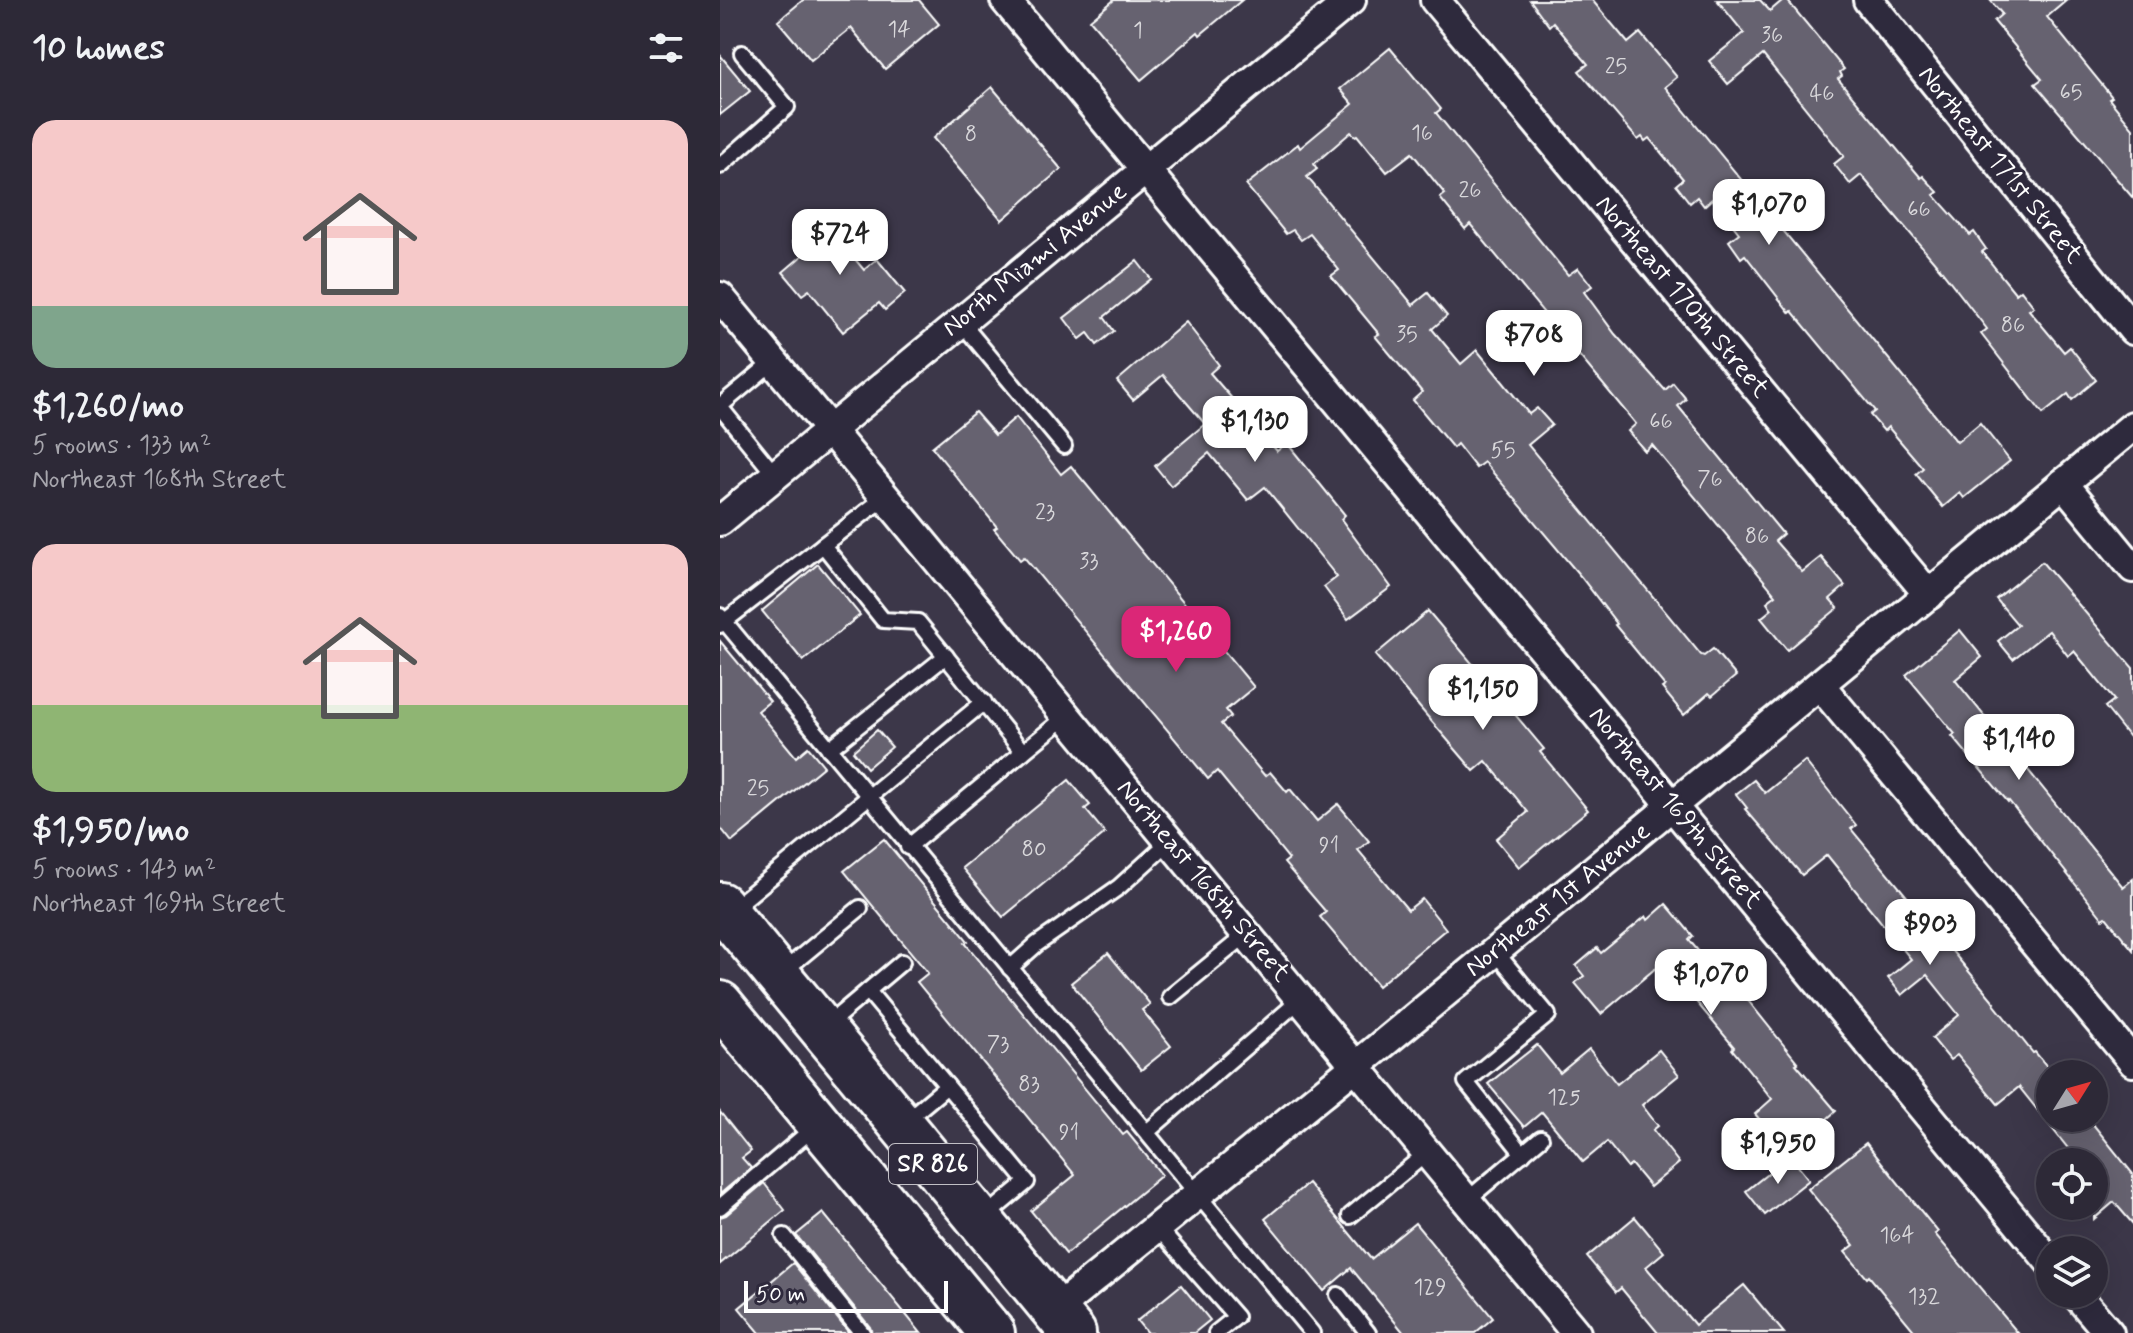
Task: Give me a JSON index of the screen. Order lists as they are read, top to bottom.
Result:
{
  "streets": {
    "main road": ["SR 826"],
    "street": [
      "Northeast 171st Street",
      "North Miami Avenue",
      "Northeast 170th Street",
      "Northeast 169th Street",
      "Northeast 168th Street",
      "Northeast 1st Avenue"
    ]
  },
  "crossings": [
    ["North Miami Avenue", "Northeast 169th Street"],
    ["North Miami Avenue", "Northeast 168th Street"],
    ["Northeast 170th Street", "Northeast 1st Avenue"],
    ["Northeast 169th Street", "Northeast 1st Avenue"],
    ["Northeast 168th Street", "Northeast 1st Avenue"],
    ["Northeast 1st Avenue", "SR 826"]
  ],
  "house_numbers": [
    "14",
    "1",
    "36",
    "25",
    "65",
    "46",
    "16",
    "8",
    "26",
    "66",
    "86",
    "35",
    "66",
    "55",
    "76",
    "23",
    "86",
    "33",
    "25",
    "91",
    "80",
    "73",
    "83",
    "125",
    "91",
    "164",
    "129",
    "132"
  ],
  "scale_bar": "50 m",
  "north": "top right",
  "page": {
    "heading": "10 homes",
    "list": [
      {
        "name": "$1,260/mo",
        "note": "5 rooms · 133 m² · Northeast 168th Street"
      },
      {
        "name": "$1,950/mo",
        "note": "5 rooms · 143 m² · Northeast 169th Street"
      }
    ],
    "price": [
      "$1,070",
      "$724",
      "$708",
      "$1,130",
      "$1,260",
      "$1,150",
      "$1,140",
      "$903",
      "$1,070",
      "$1,950"
    ],
    "scale": "50 m"
  }
}
